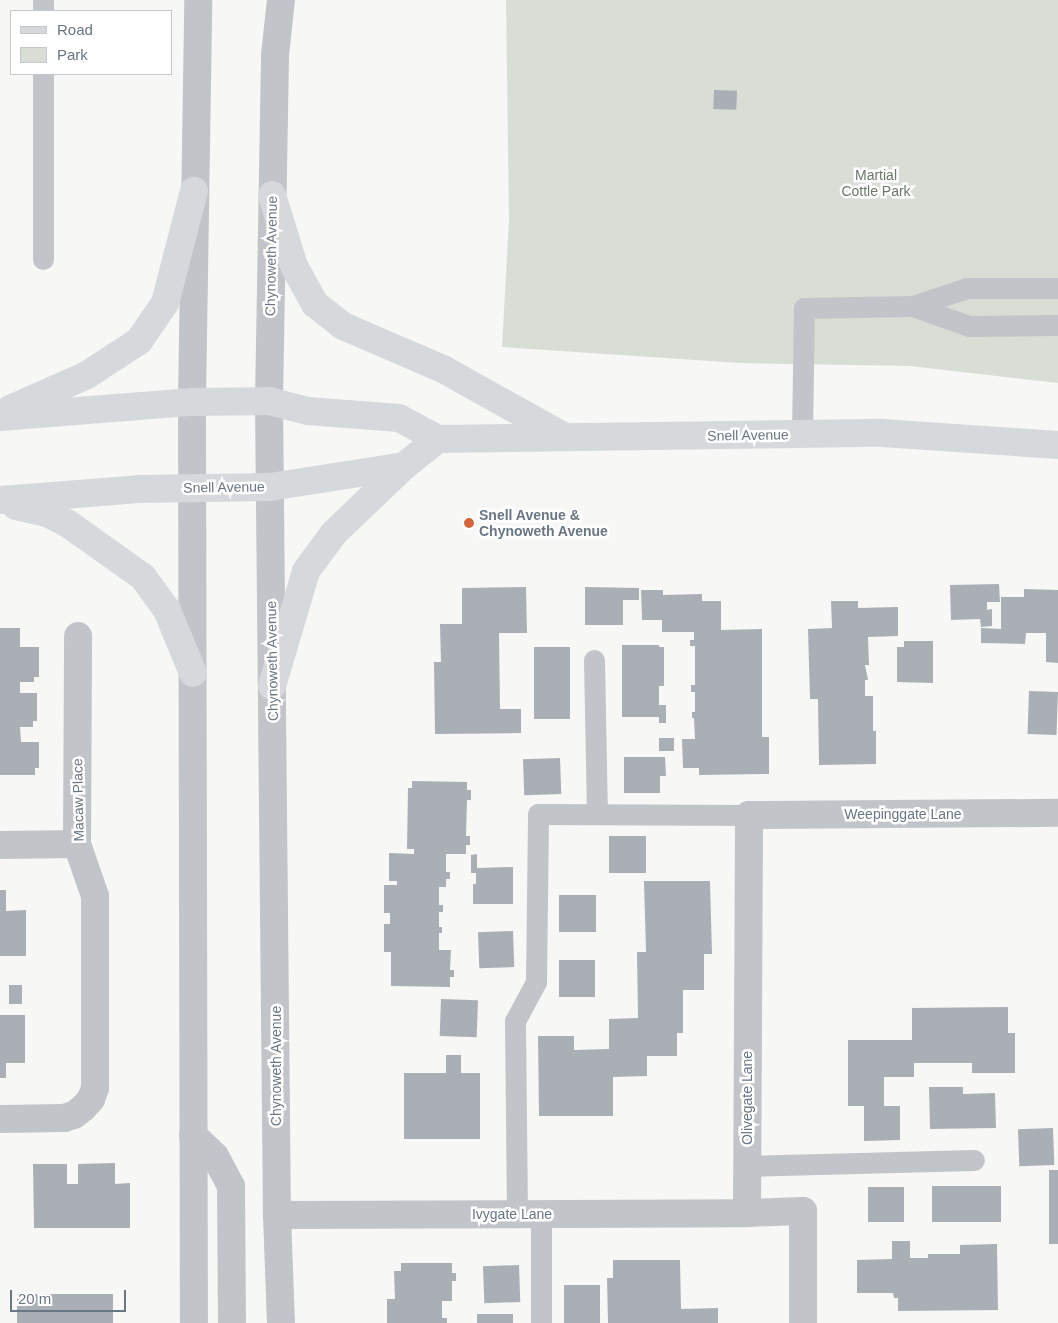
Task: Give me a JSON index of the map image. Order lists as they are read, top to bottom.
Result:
{
  "streets": {
    "main road": ["Snell Avenue"],
    "street": [
      "Chynoweth Avenue",
      "Macaw Place",
      "Weepinggate Lane",
      "Olivegate Lane",
      "Ivygate Lane"
    ]
  },
  "crossings": [
    ["Chynoweth Avenue", "Snell Avenue"],
    ["Chynoweth Avenue", "Ivygate Lane"],
    ["Weepinggate Lane", "Olivegate Lane"],
    ["Olivegate Lane", "Ivygate Lane"]
  ],
  "parks": ["Martial Cottle Park"],
  "places": ["Snell Avenue & Chynoweth Avenue"],
  "legend": ["Road", "Park"],
  "scale_bar": "20 m"
}
